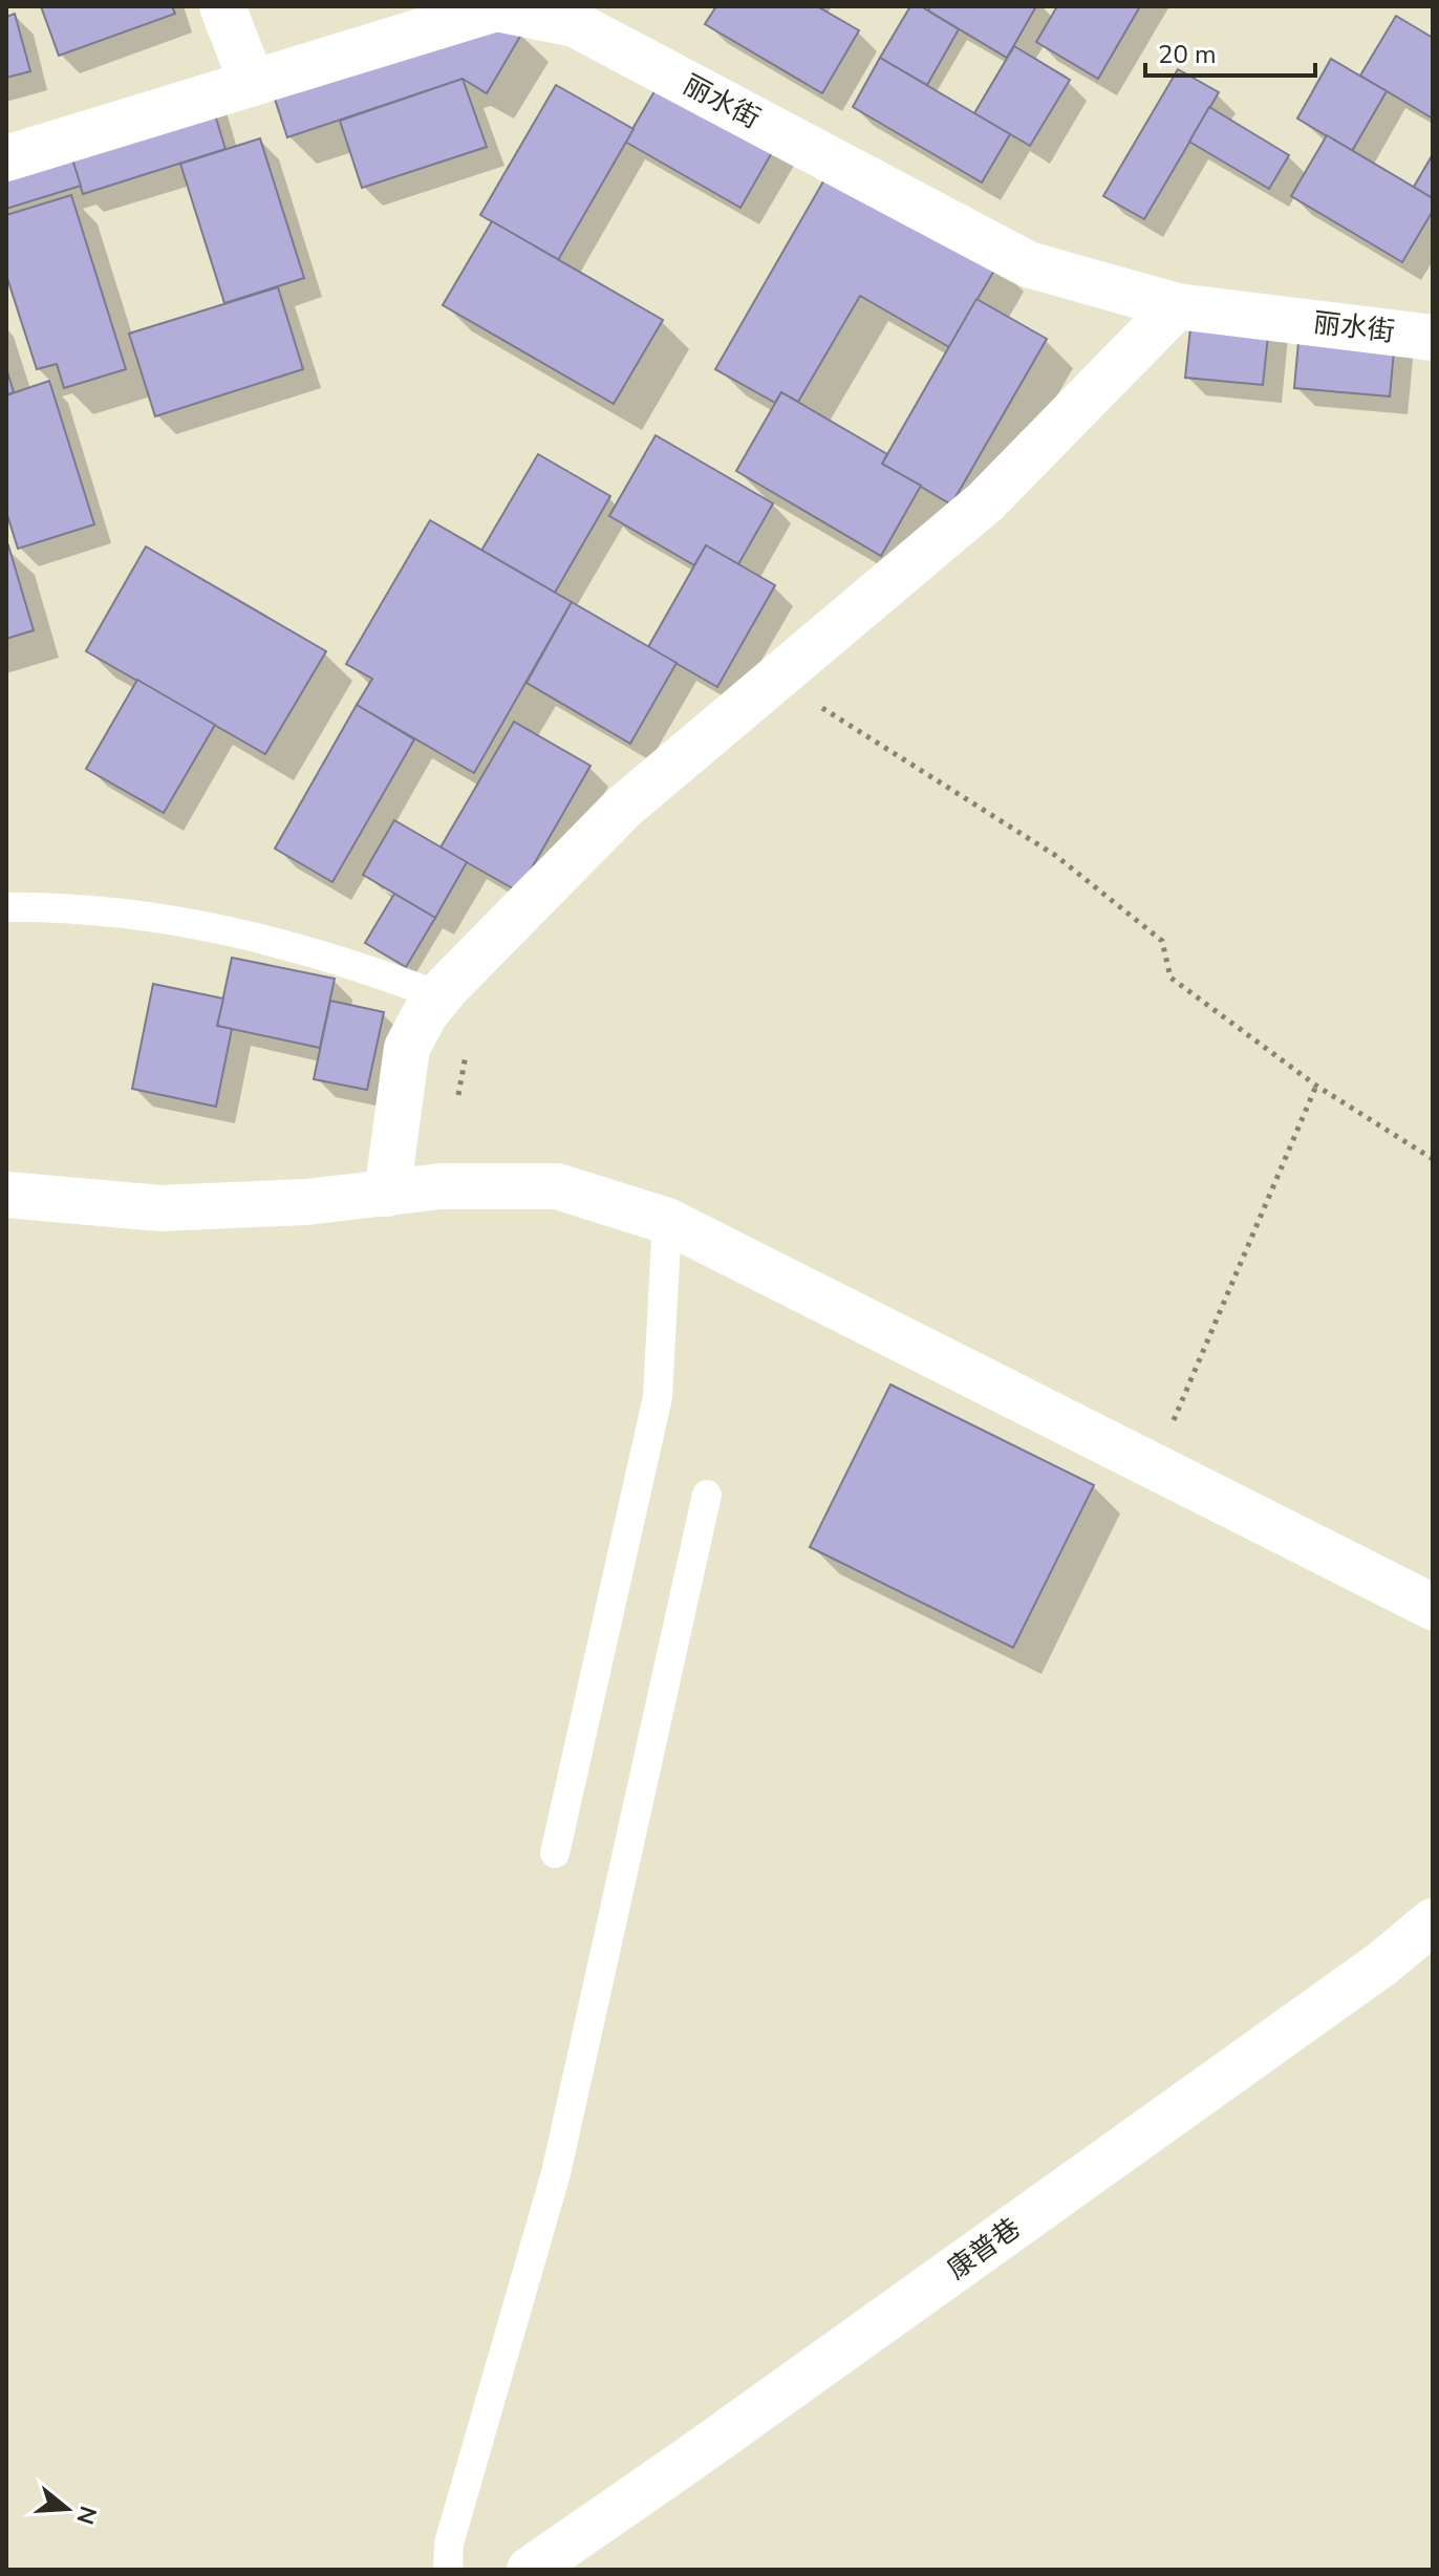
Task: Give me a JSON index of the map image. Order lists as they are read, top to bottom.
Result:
{
  "streets": {
    "street": ["丽水街", "康普巷"]
  },
  "scale_bar": "20 m",
  "north": "right"
}
